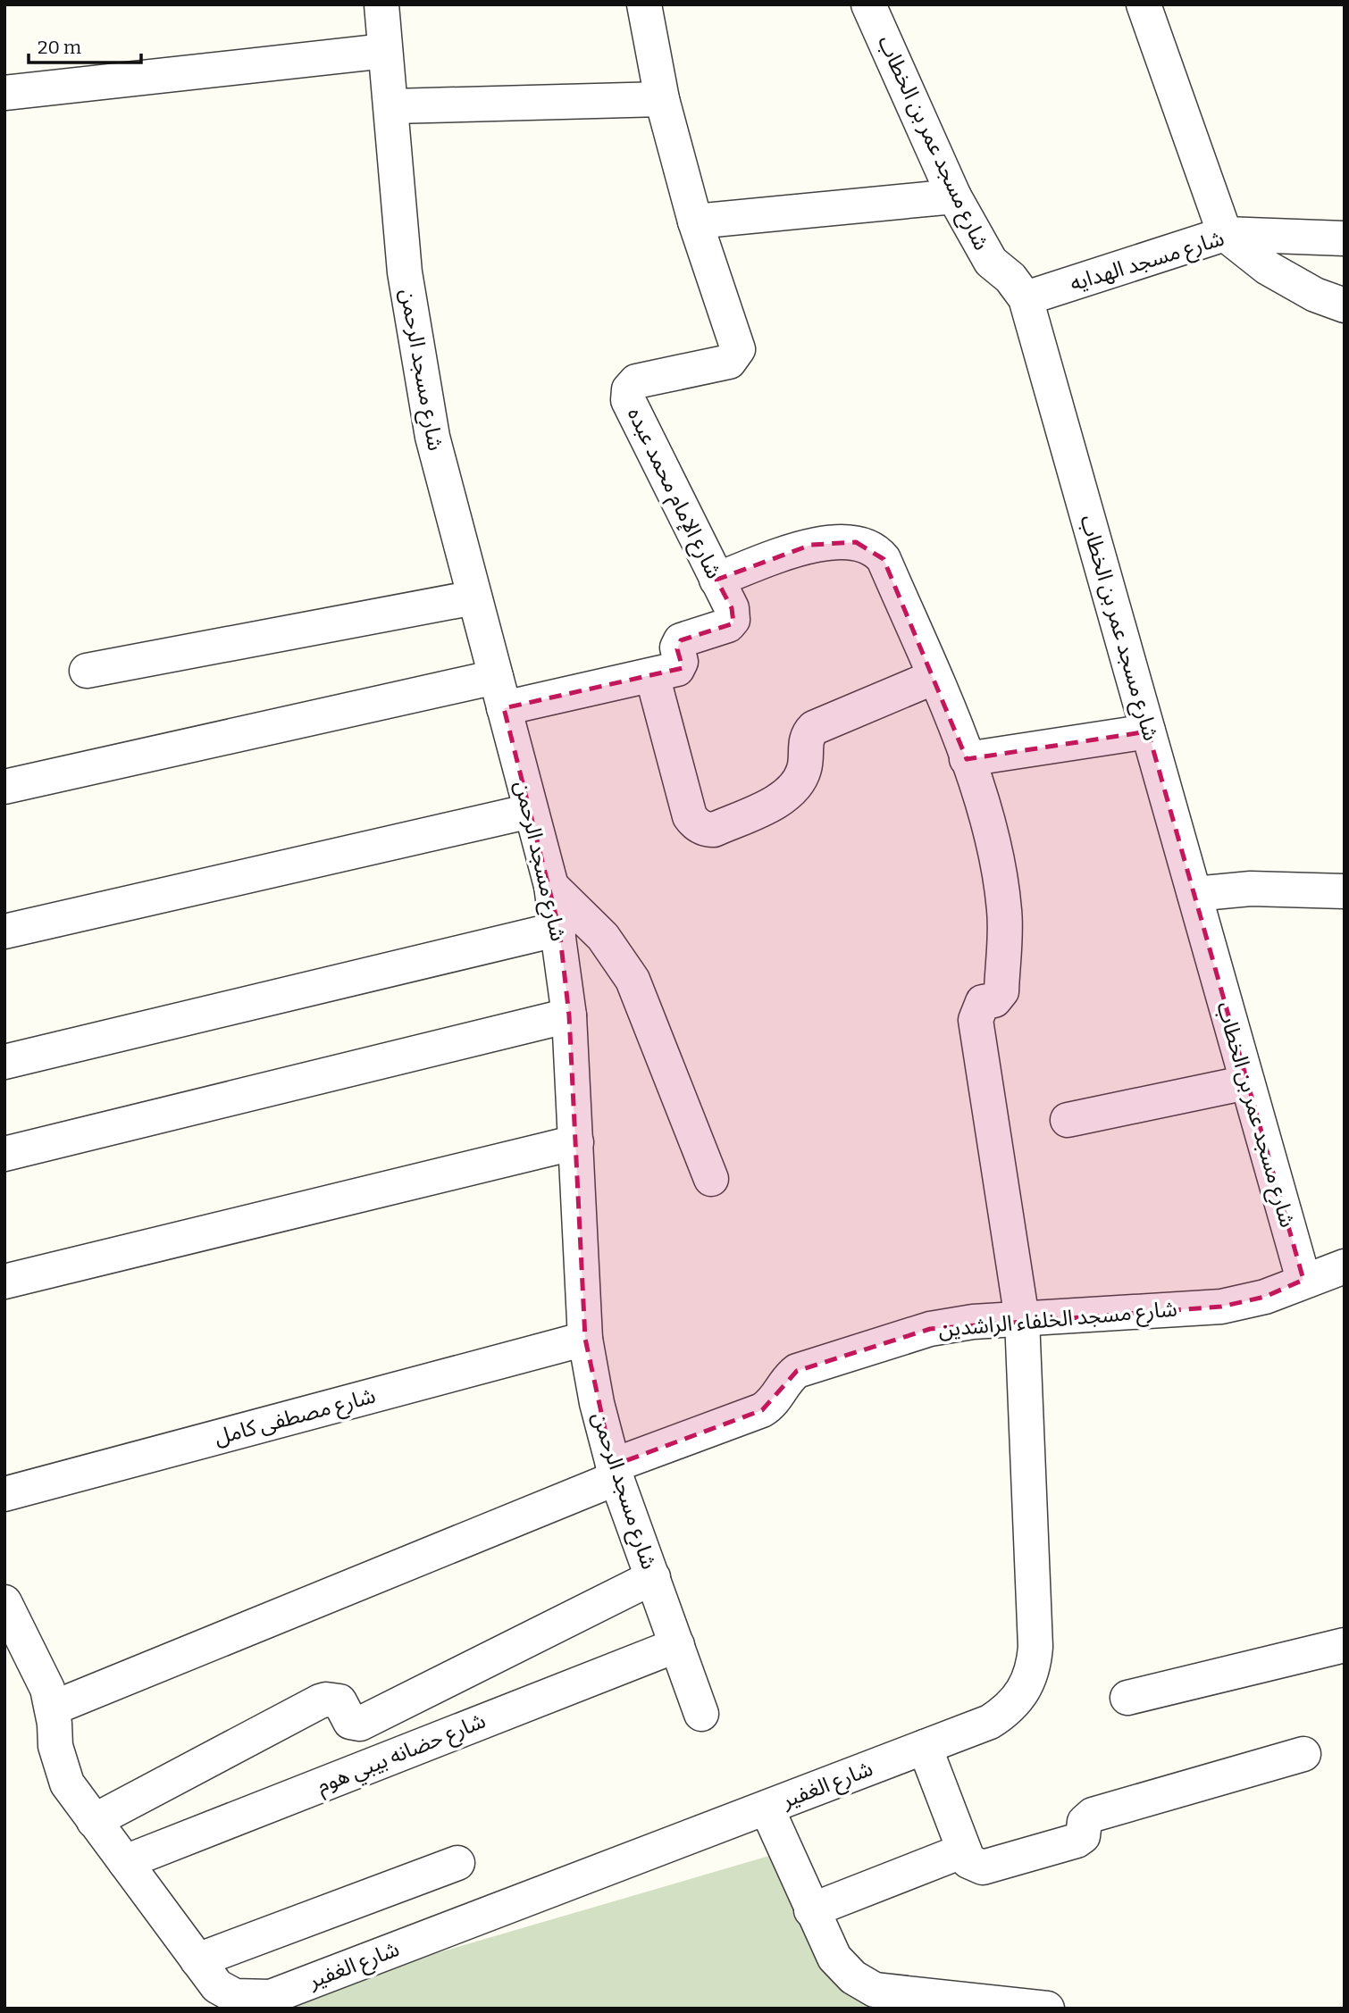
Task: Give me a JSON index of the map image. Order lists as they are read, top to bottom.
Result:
{
  "streets": {
    "street": [
      "شارع مسجد عمر بن الخطاب",
      "شارع مسجد الهدايه",
      "شارع مسجد الرحمن",
      "شارع الإمام محمد عبده",
      "شارع مسجد الخلفاء الراشدين",
      "شارع مصطفى كامل",
      "شارع حضانه بيبي هوم",
      "شارع الغفير"
    ]
  },
  "crossings": [
    ["شارع مسجد عمر بن الخطاب", "شارع مسجد الهدايه"],
    ["شارع مسجد عمر بن الخطاب", "شارع مسجد الخلفاء الراشدين"],
    ["شارع مسجد الرحمن", "شارع الإمام محمد عبده"],
    ["شارع مسجد الرحمن", "شارع مسجد الخلفاء الراشدين"],
    ["شارع مسجد الرحمن", "شارع مصطفى كامل"],
    ["شارع مسجد الرحمن", "شارع حضانه بيبي هوم"],
    ["شارع مسجد الخلفاء الراشدين", "شارع الغفير"]
  ],
  "scale_bar": "20 m"
}
